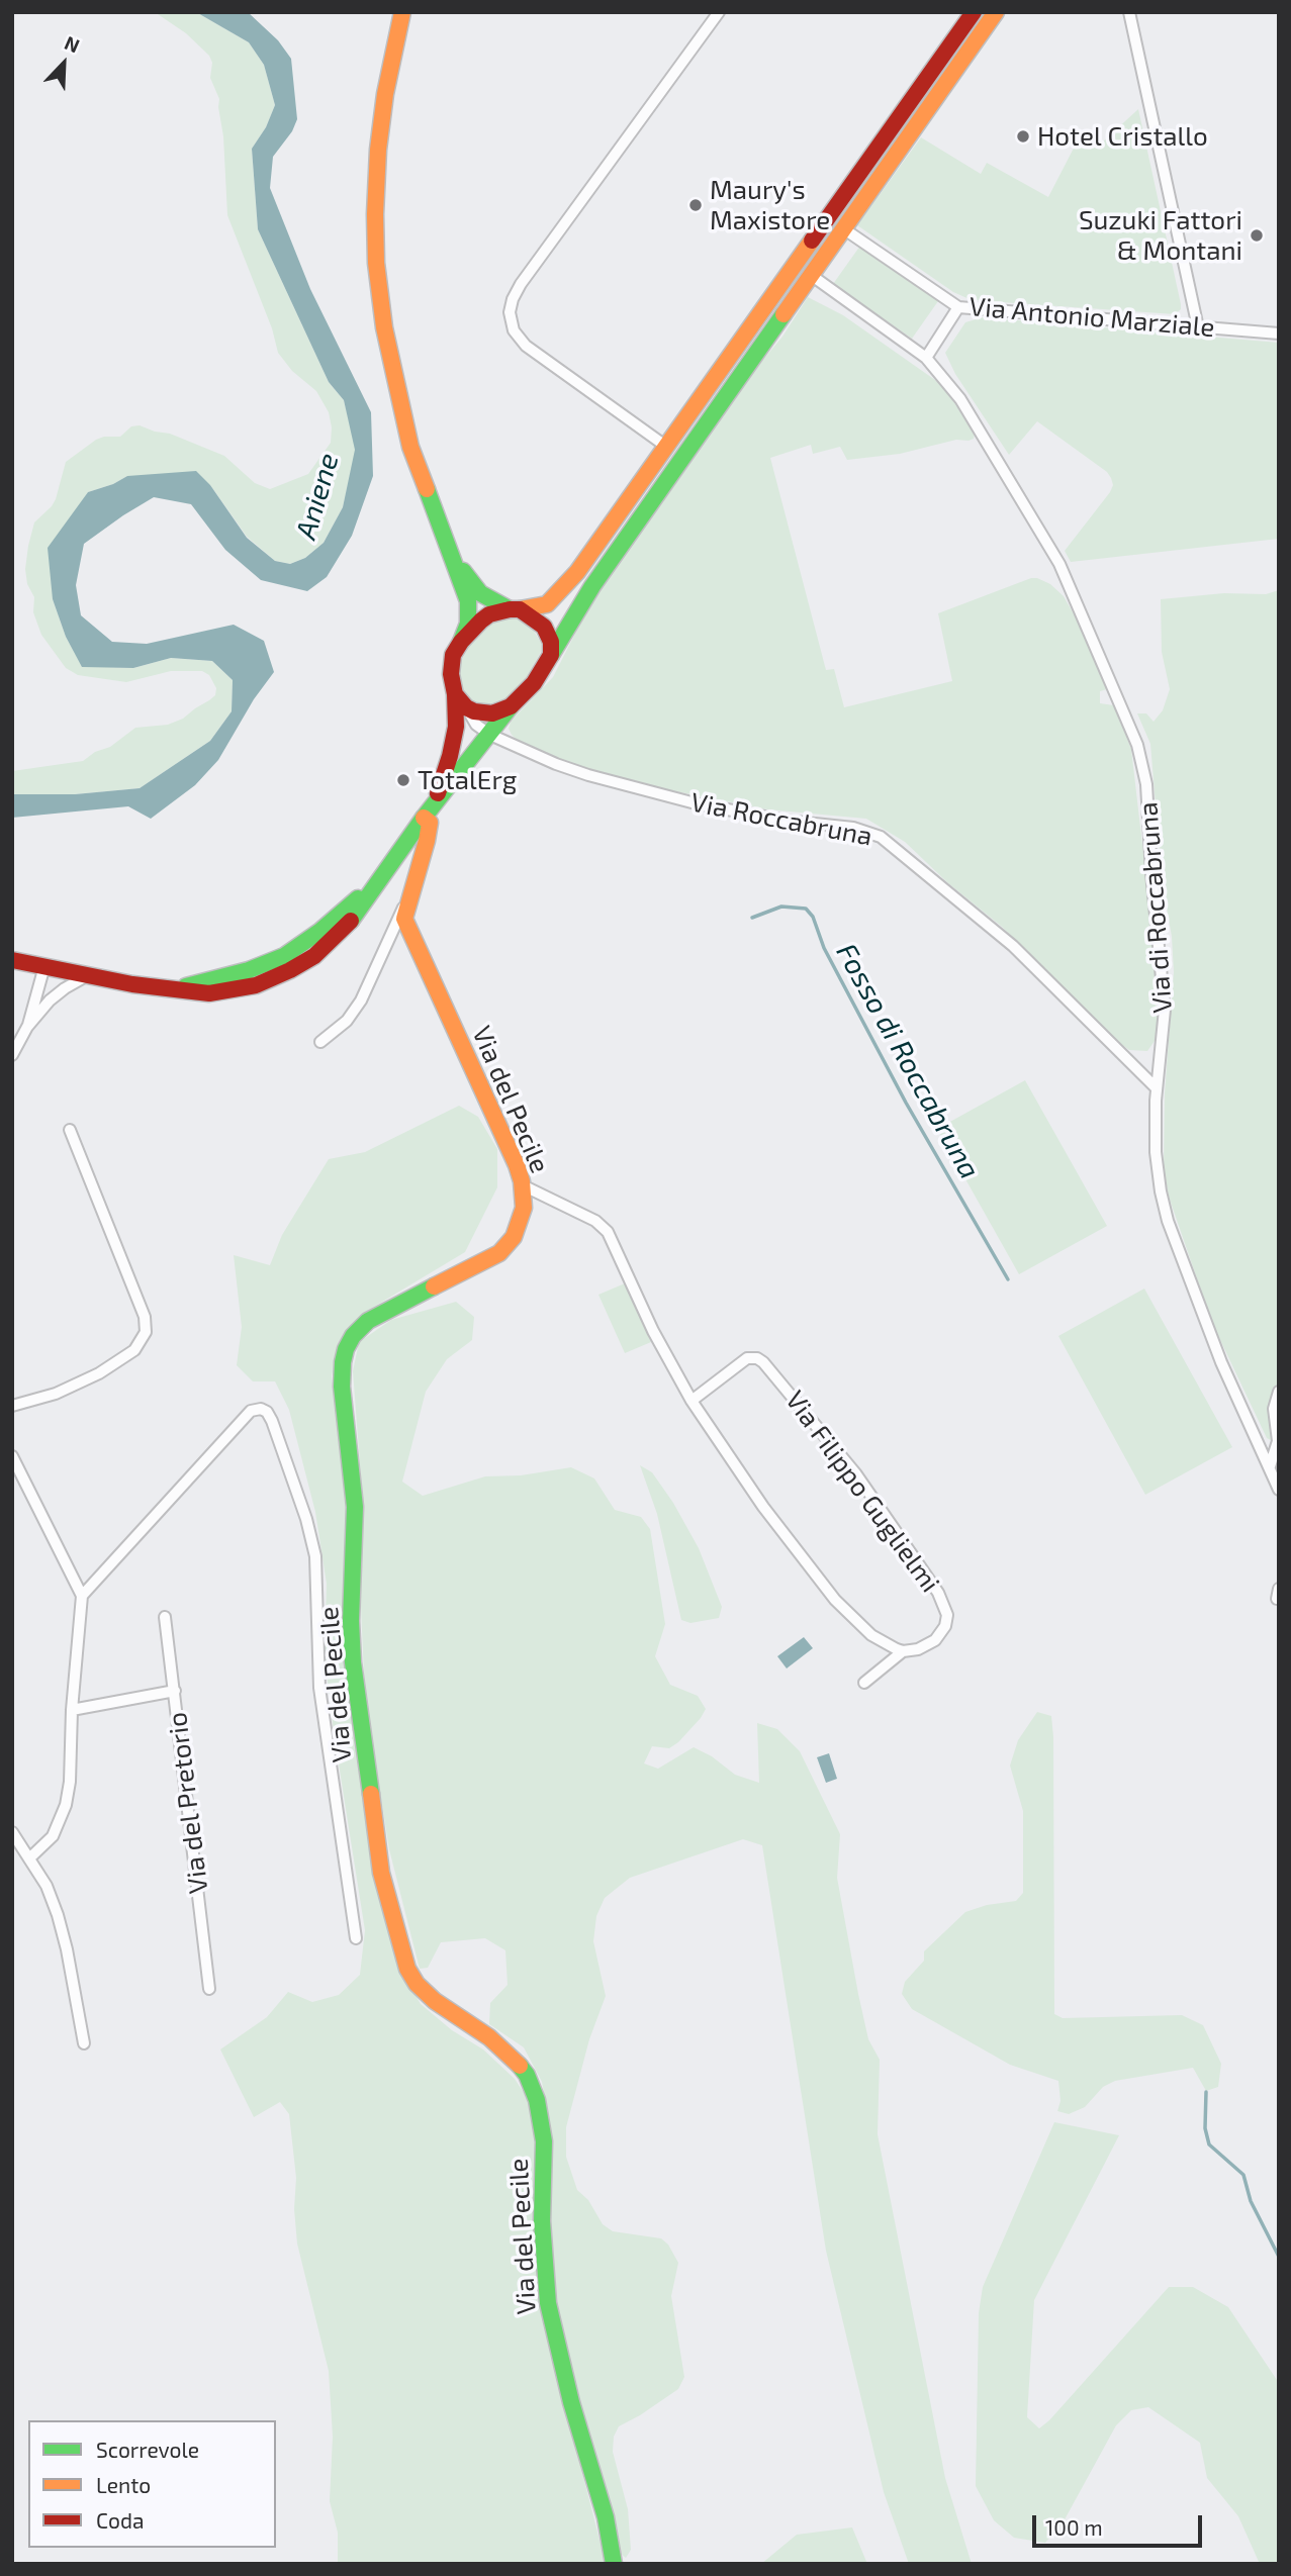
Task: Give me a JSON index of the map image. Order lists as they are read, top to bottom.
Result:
{
  "streets": {
    "main road": ["Via del Pecile"],
    "street": [
      "Via Antonio Marziale",
      "Via Roccabruna",
      "Via di Roccabruna",
      "Via Filippo Guglielmi",
      "Via del Pretorio"
    ]
  },
  "crossings": [
    ["Via Roccabruna", "Via di Roccabruna"]
  ],
  "water": ["Aniene", "Fosso di Roccabruna"],
  "places": [
    "Hotel Cristallo",
    "Maury's Maxistore",
    "Suzuki Fattori & Montani",
    "TotalErg"
  ],
  "legend": ["Scorrevole", "Lento", "Coda"],
  "scale_bar": "100 m",
  "north": "top right"
}
